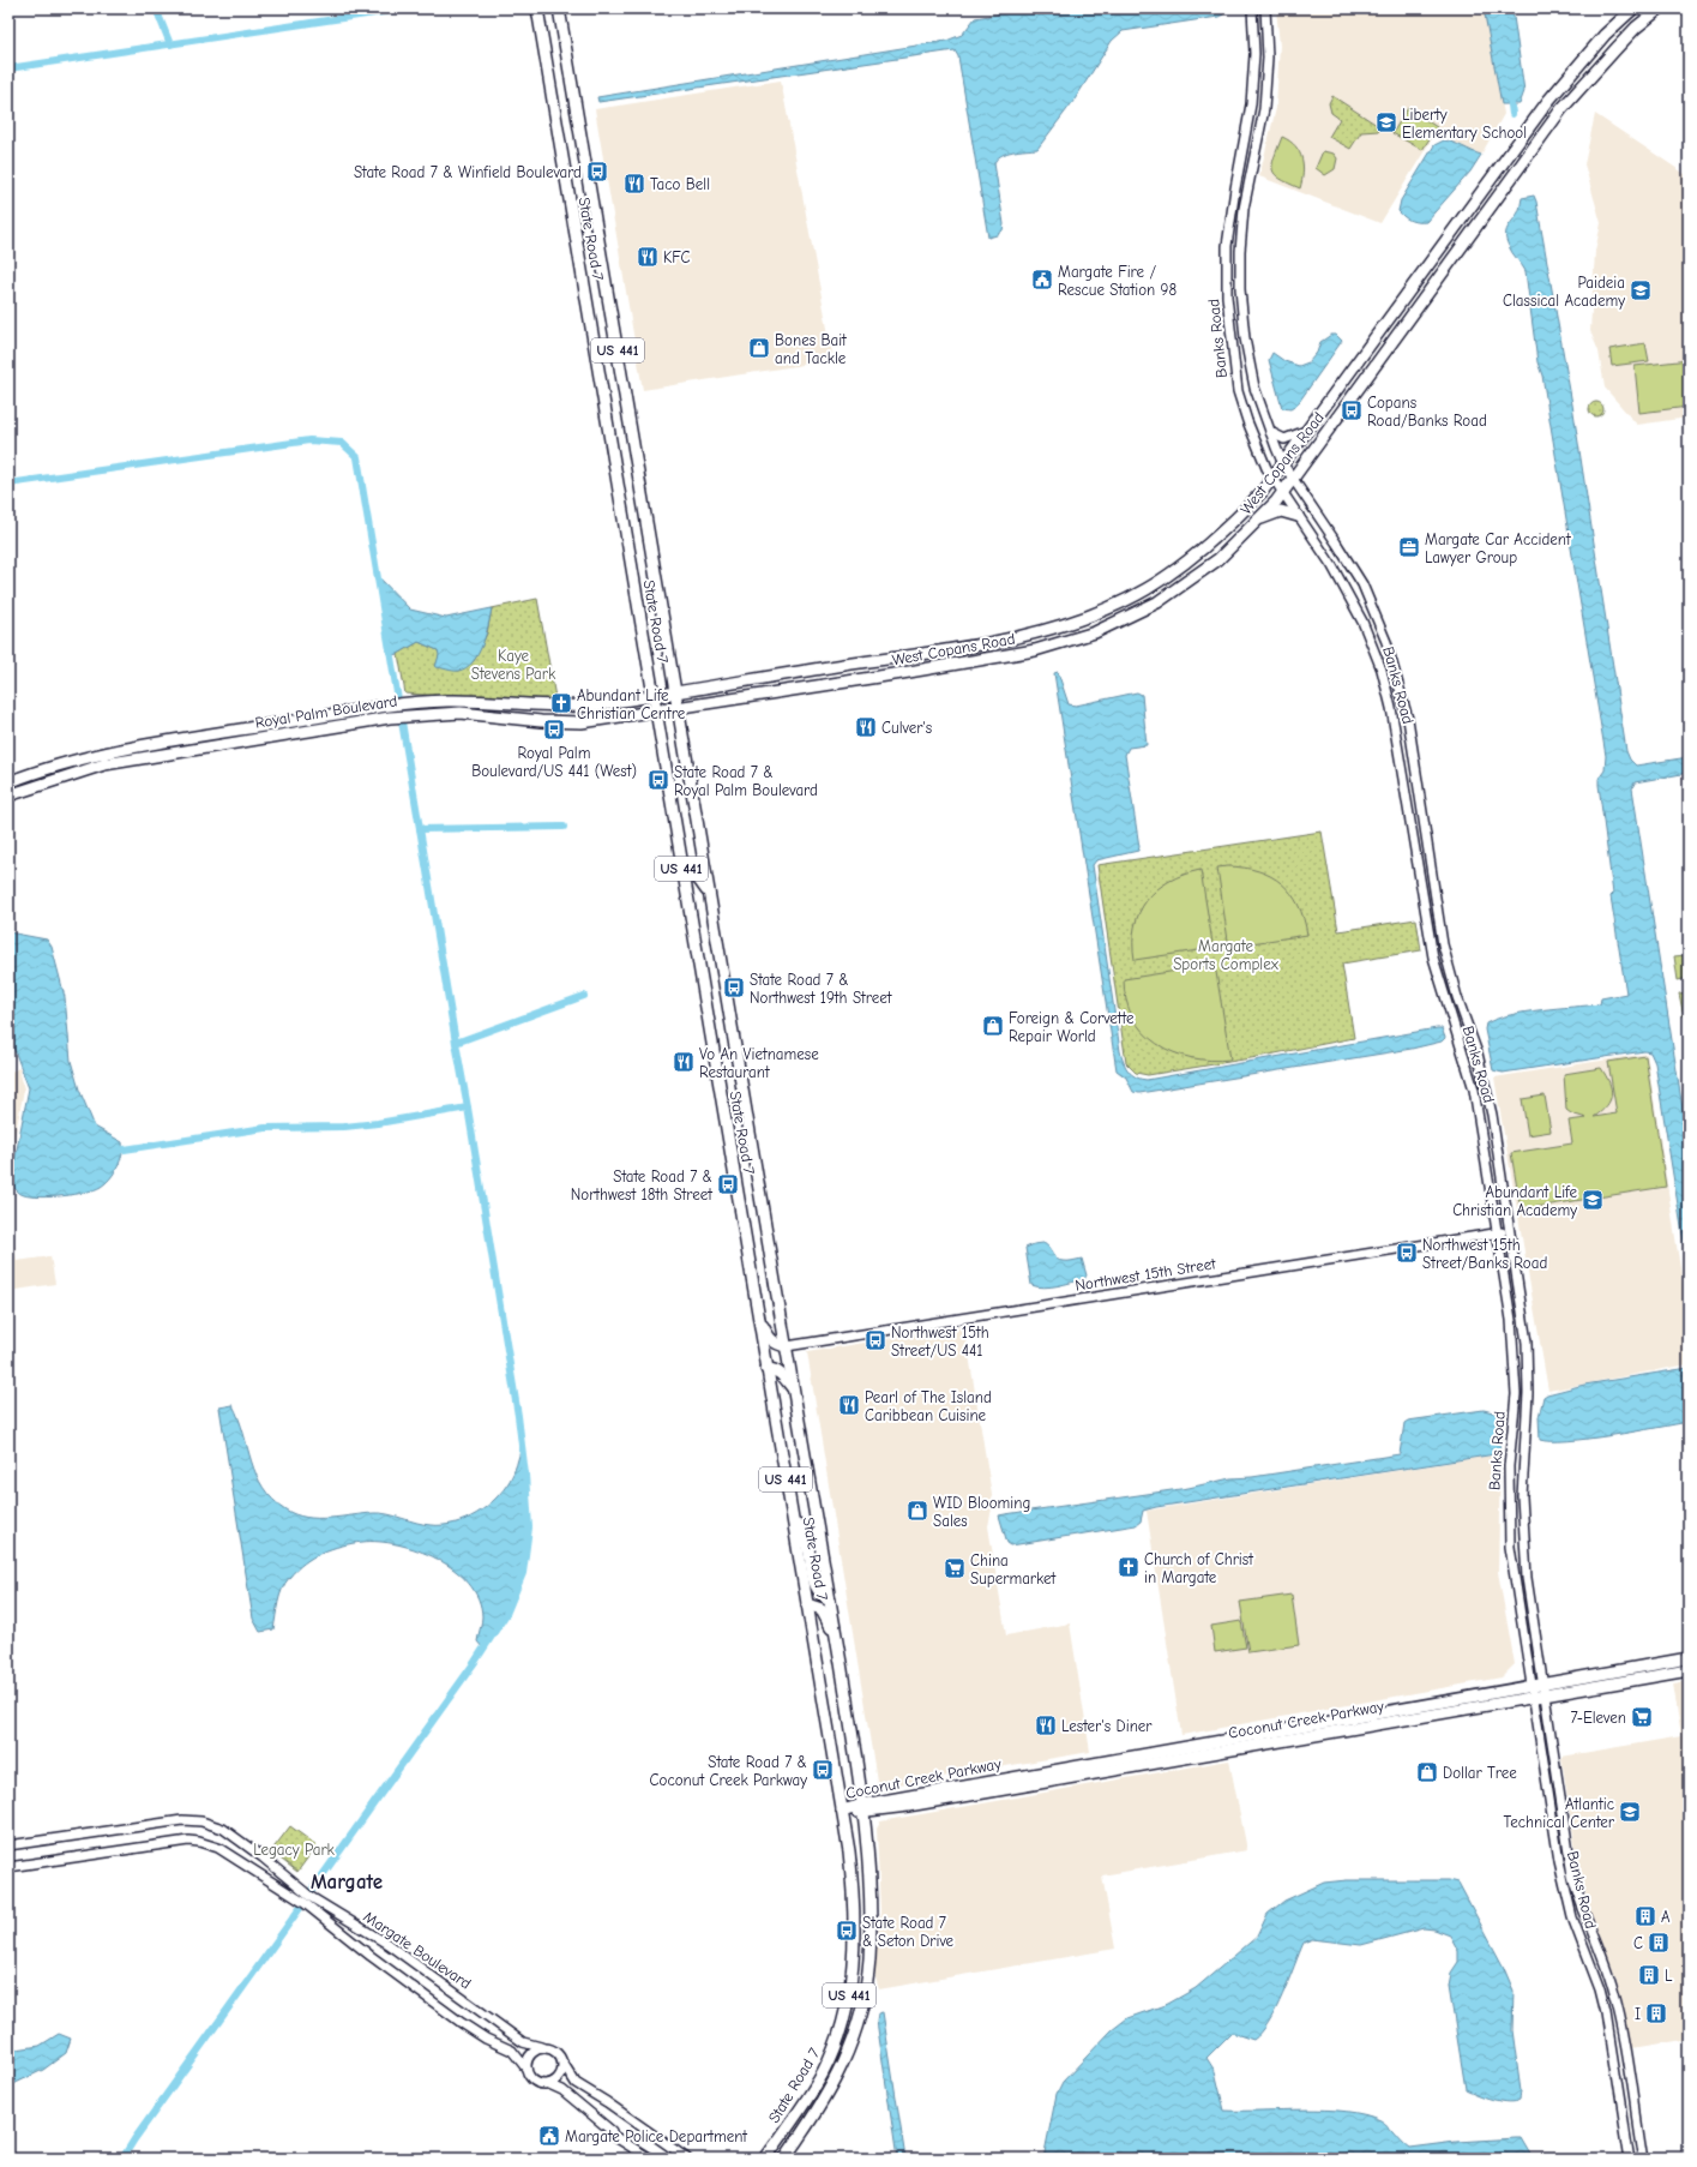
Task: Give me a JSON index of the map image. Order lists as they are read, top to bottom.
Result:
{
  "streets": {
    "main road": [
      "State Road 7",
      "US 441",
      "West Copans Road",
      "Royal Palm Boulevard",
      "Coconut Creek Parkway"
    ],
    "street": ["Banks Road", "Northwest 15th Street", "Margate Boulevard"]
  },
  "crossings": [
    ["State Road 7", "West Copans Road"],
    ["State Road 7", "Royal Palm Boulevard"],
    ["State Road 7", "Northwest 15th Street"],
    ["State Road 7", "Coconut Creek Parkway"],
    ["Banks Road", "West Copans Road"],
    ["Banks Road", "Northwest 15th Street"],
    ["Banks Road", "Coconut Creek Parkway"],
    ["West Copans Road", "Royal Palm Boulevard"]
  ],
  "districts": ["Margate"],
  "parks": ["Kaye Stevens Park", "Margate Sports Complex", "Legacy Park"],
  "places": {
    "school or university": [
      "Liberty Elementary School",
      "Paideia Classical Academy",
      "Abundant Life Christian Academy",
      "Atlantic Technical Center"
    ],
    "bus stop": [
      "State Road 7 & Winfield Boulevard",
      "Copans Road/Banks Road",
      "Royal Palm Boulevard/US 441 (West)",
      "State Road 7 & Royal Palm Boulevard",
      "State Road 7 & Northwest 19th Street",
      "State Road 7 & Northwest 18th Street",
      "Northwest 15th Street/Banks Road",
      "Northwest 15th Street/US 441",
      "State Road 7 & Coconut Creek Parkway",
      "State Road 7 & Seton Drive"
    ],
    "restaurant": [
      "Taco Bell",
      "KFC",
      "Culver's",
      "Vo An Vietnamese Restaurant",
      "Pearl of The Island Caribbean Cuisine",
      "Lester's Diner"
    ],
    "public building": ["Margate Fire / Rescue Station 98", "Margate Police Department"],
    "shop": [
      "Bones Bait and Tackle",
      "Foreign & Corvette Repair World",
      "WID Blooming Sales",
      "Dollar Tree"
    ],
    "office": ["Margate Car Accident Lawyer Group"],
    "church": ["Abundant Life Christian Centre", "Church of Christ in Margate"],
    "supermarket": ["China Supermarket", "7-Eleven"],
    "building": [
      "A",
      "C",
      "L",
      "I"
    ]
  }
}
